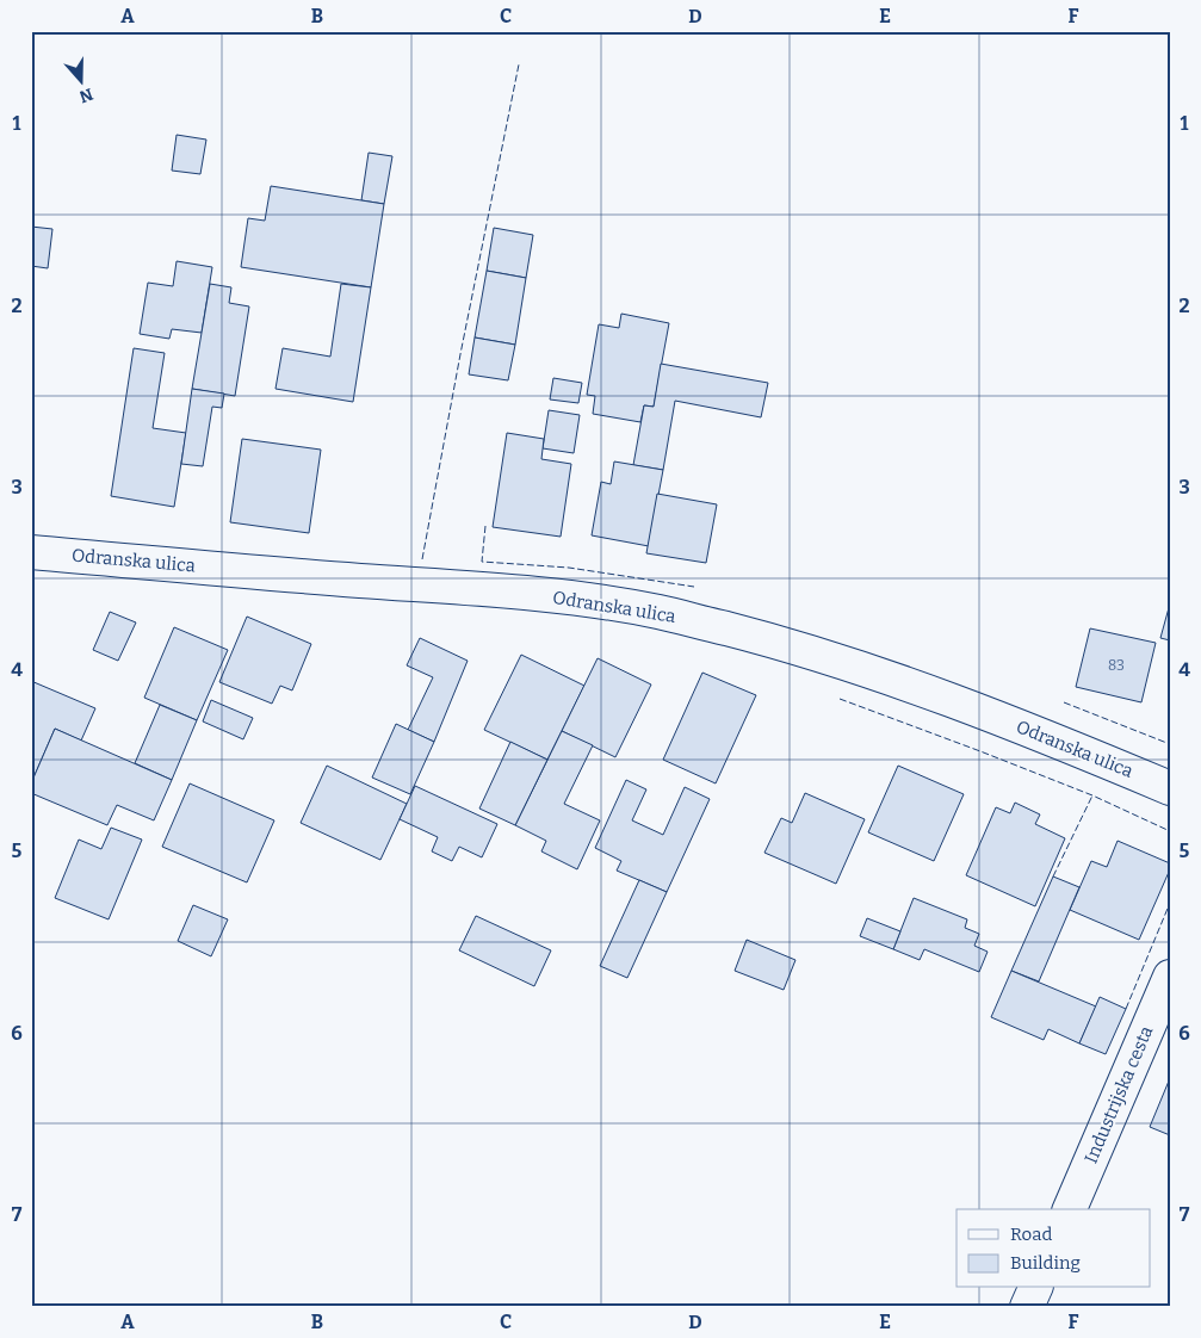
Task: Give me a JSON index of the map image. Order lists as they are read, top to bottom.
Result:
{
  "streets": {
    "main road": ["Odranska ulica", "Industrijska cesta"]
  },
  "house_numbers": ["83"],
  "legend": ["Road", "Building"],
  "north": "bottom",
  "grid": {
    "columns": [
      "A",
      "B",
      "C",
      "D",
      "E",
      "F"
    ],
    "rows": [
      "1",
      "2",
      "3",
      "4",
      "5",
      "6",
      "7"
    ]
  }
}
